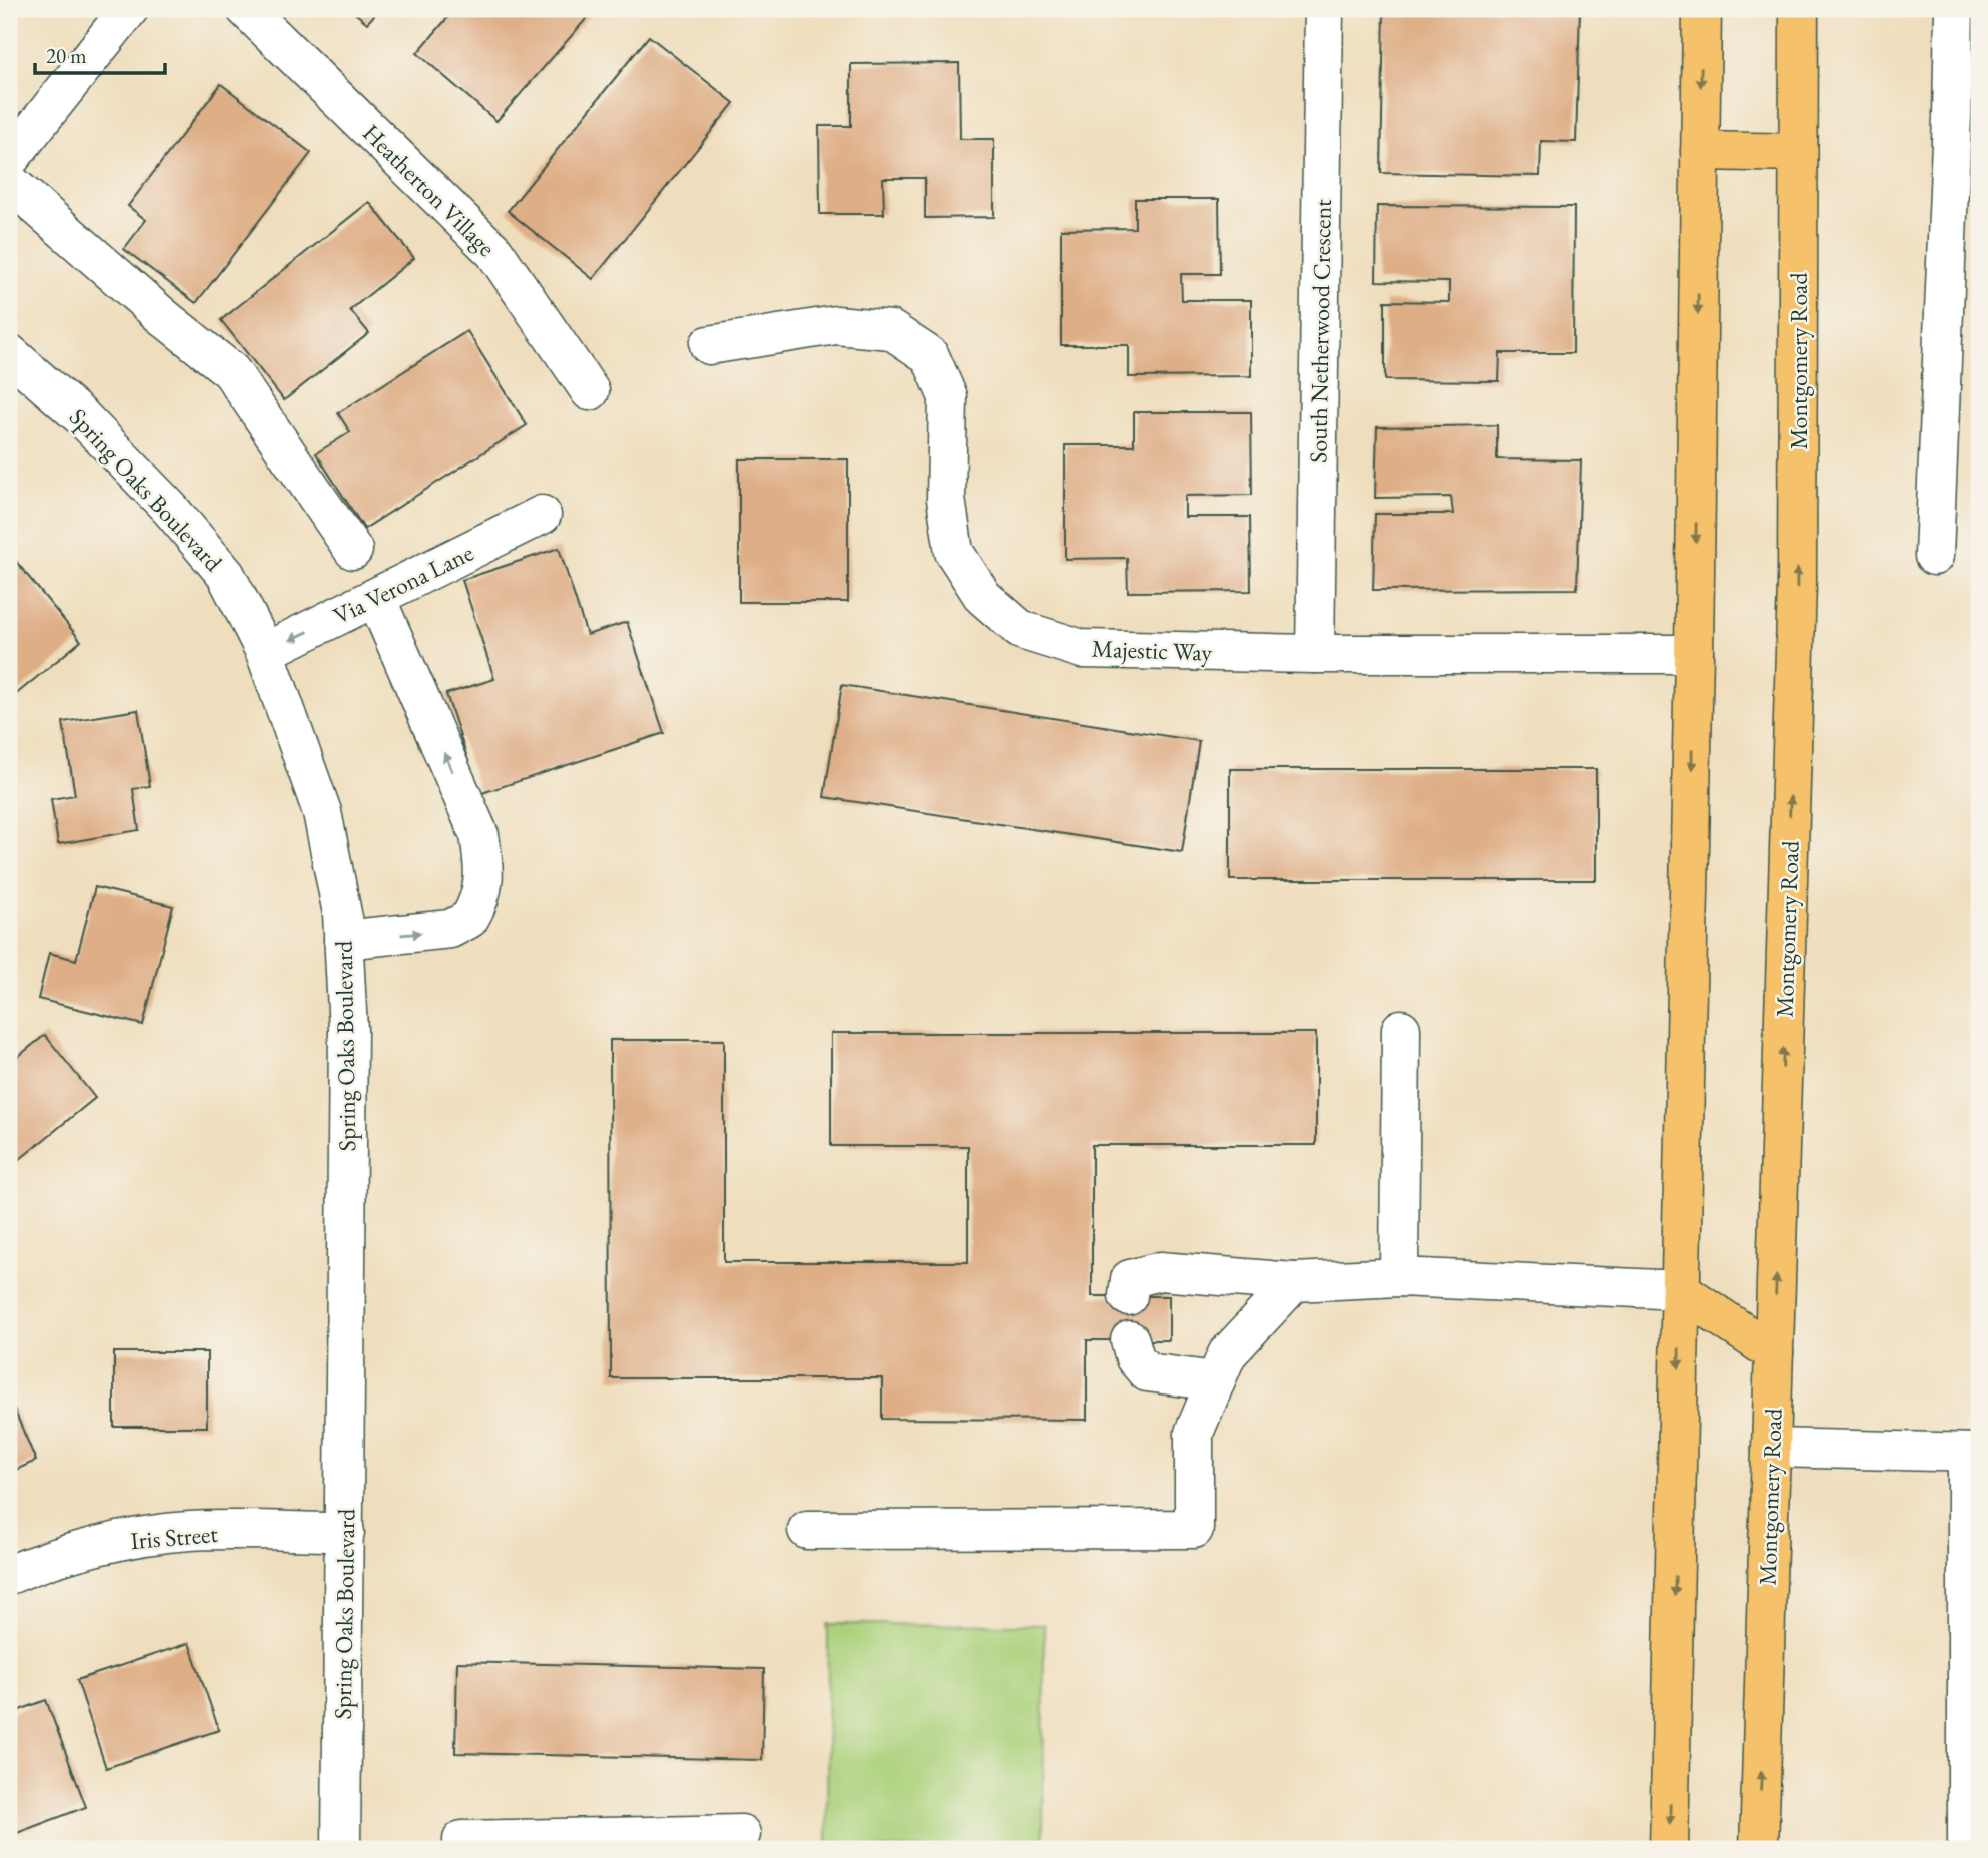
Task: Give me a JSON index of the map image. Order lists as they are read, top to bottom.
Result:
{
  "streets": {
    "main road": ["Montgomery Road"],
    "street": [
      "Heatherton Village",
      "South Netherwood Crescent",
      "Spring Oaks Boulevard",
      "Via Verona Lane",
      "Majestic Way",
      "Iris Street"
    ]
  },
  "crossings": [
    ["South Netherwood Crescent", "Majestic Way"],
    ["Spring Oaks Boulevard", "Via Verona Lane"],
    ["Spring Oaks Boulevard", "Iris Street"]
  ],
  "one_way": ["Via Verona Lane"],
  "scale_bar": "20 m"
}
